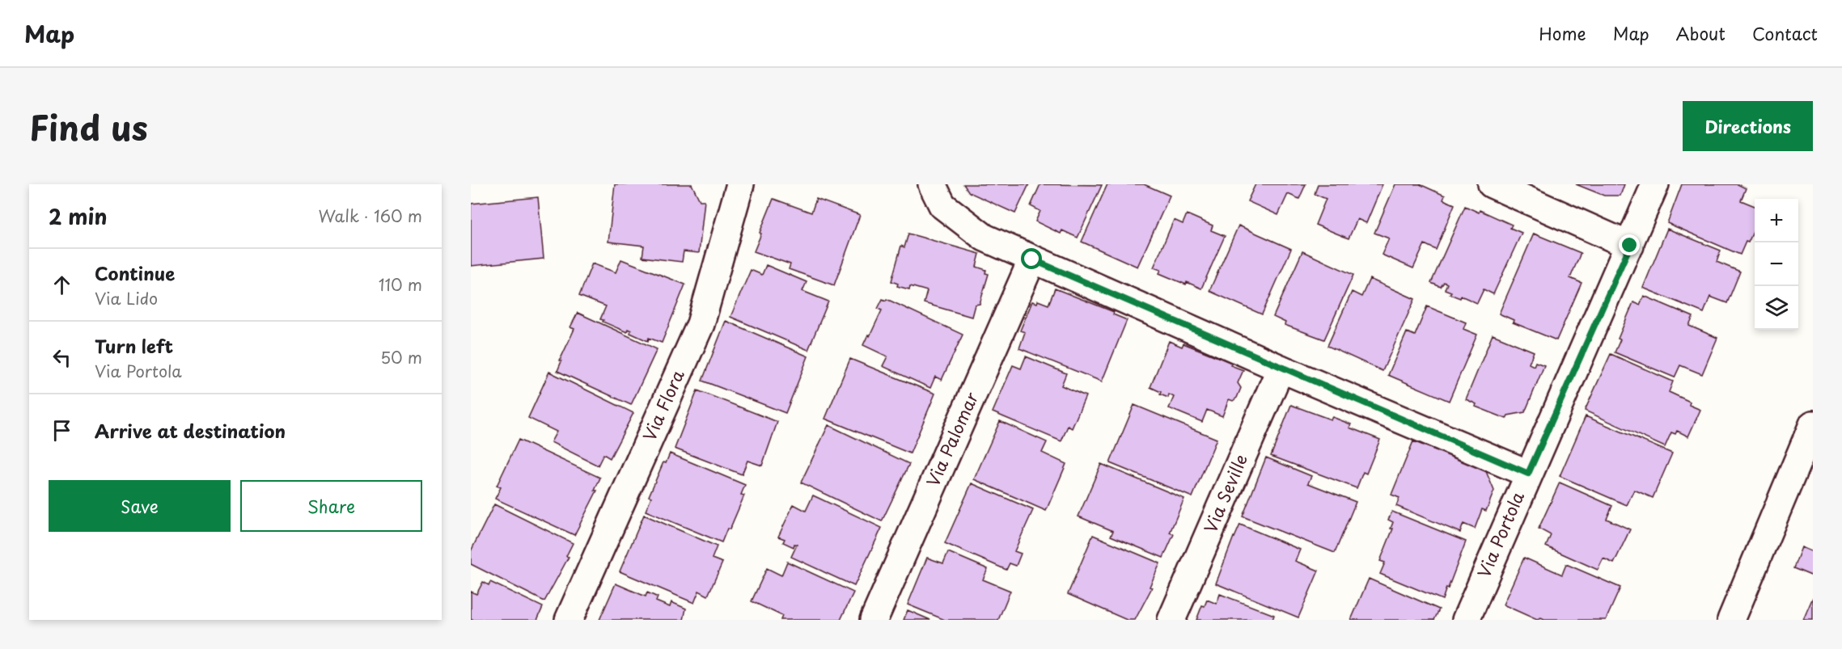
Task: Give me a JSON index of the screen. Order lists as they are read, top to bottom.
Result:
{
  "streets": {
    "street": [
      "Via Flora",
      "Via Palomar",
      "Via Seville",
      "Via Portola"
    ]
  },
  "page": {
    "header": "Map",
    "nav": [
      "Home",
      "Map",
      "About",
      "Contact"
    ],
    "title": "Find us",
    "buttons": [
      "Directions",
      ["Save", "Share"]
    ],
    "heading": ["2 min", "Walk · 160 m"],
    "map_buttons": ["+", "−"],
    "list": [
      ["Continue", "Via Lido", "110 m"],
      ["Turn left", "Via Portola", "50 m"],
      "Arrive at destination"
    ]
  }
}
